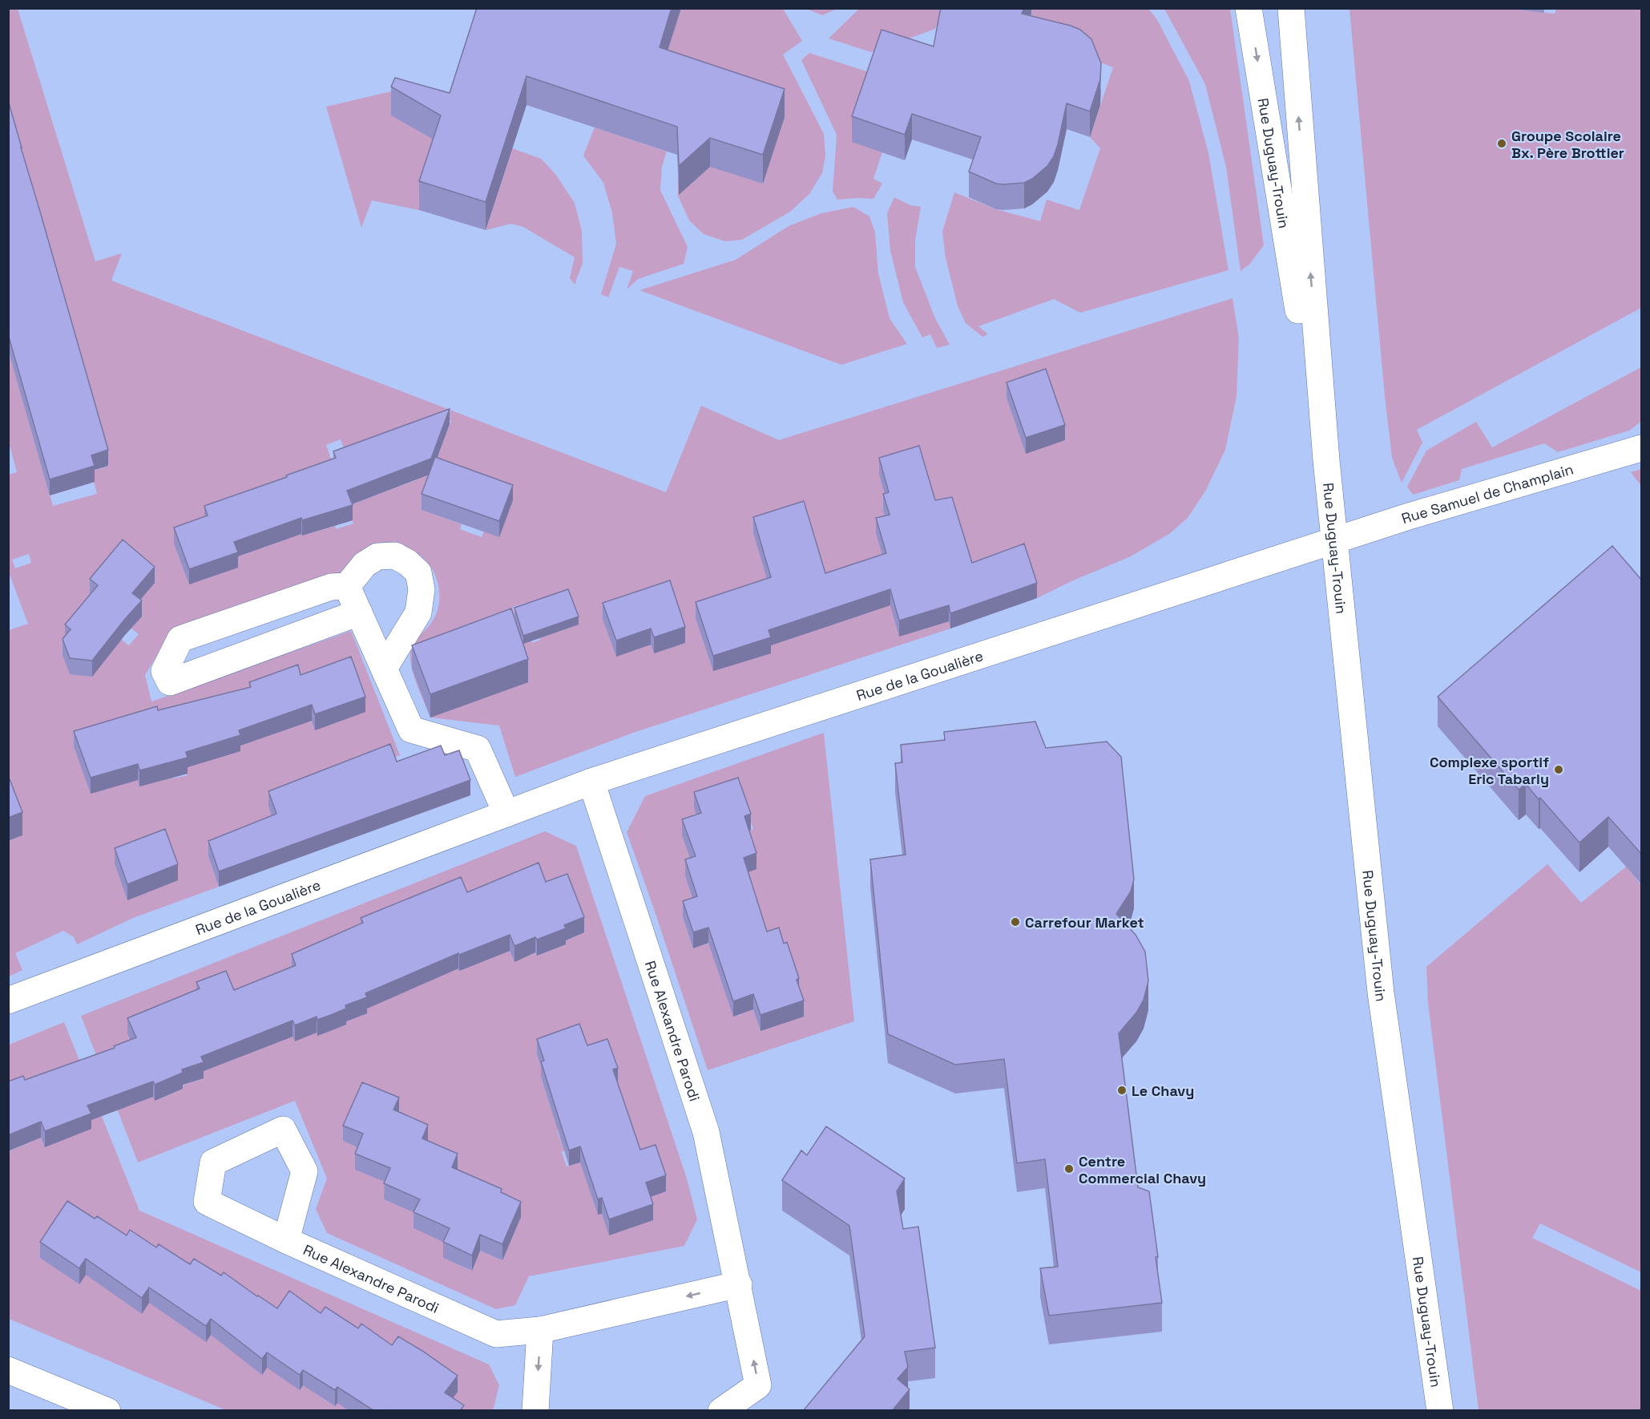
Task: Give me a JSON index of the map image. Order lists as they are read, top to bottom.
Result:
{
  "streets": {
    "street": [
      "Rue Duguay-Trouin",
      "Rue Samuel de Champlain",
      "Rue de la Goualière",
      "Rue Alexandre Parodi"
    ]
  },
  "crossings": [
    ["Rue Duguay-Trouin", "Rue Samuel de Champlain"],
    ["Rue Duguay-Trouin", "Rue de la Goualière"],
    ["Rue Samuel de Champlain", "Rue de la Goualière"],
    ["Rue de la Goualière", "Rue Alexandre Parodi"]
  ],
  "places": [
    "Groupe Scolaire Bx. Père Brottier",
    "Complexe sportif Eric Tabarly",
    "Carrefour Market",
    "Le Chavy",
    "Centre Commercial Chavy"
  ]
}
